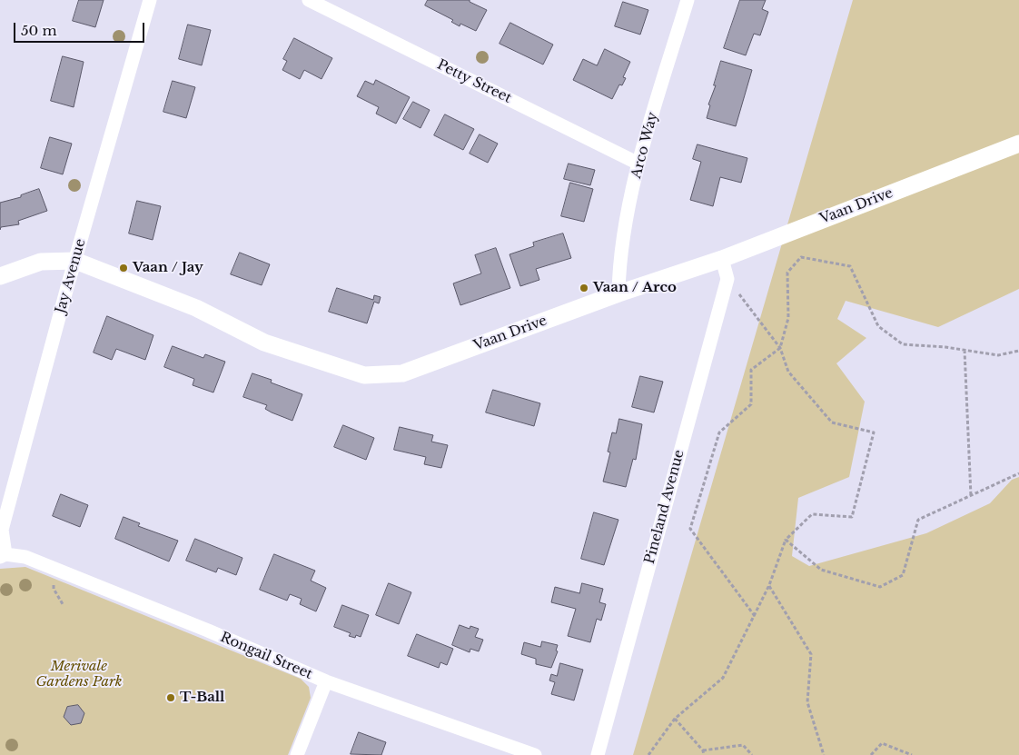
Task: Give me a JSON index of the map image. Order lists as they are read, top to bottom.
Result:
{
  "streets": {
    "street": [
      "Petty Street",
      "Arco Way",
      "Vaan Drive",
      "Jay Avenue",
      "Pineland Avenue",
      "Rongail Street"
    ]
  },
  "crossings": [
    ["Petty Street", "Arco Way"],
    ["Arco Way", "Vaan Drive"],
    ["Vaan Drive", "Jay Avenue"],
    ["Jay Avenue", "Rongail Street"]
  ],
  "parks": ["Merivale Gardens Park"],
  "places": ["Vaan / Jay", "Vaan / Arco", "T-Ball"],
  "scale_bar": "50 m"
}
